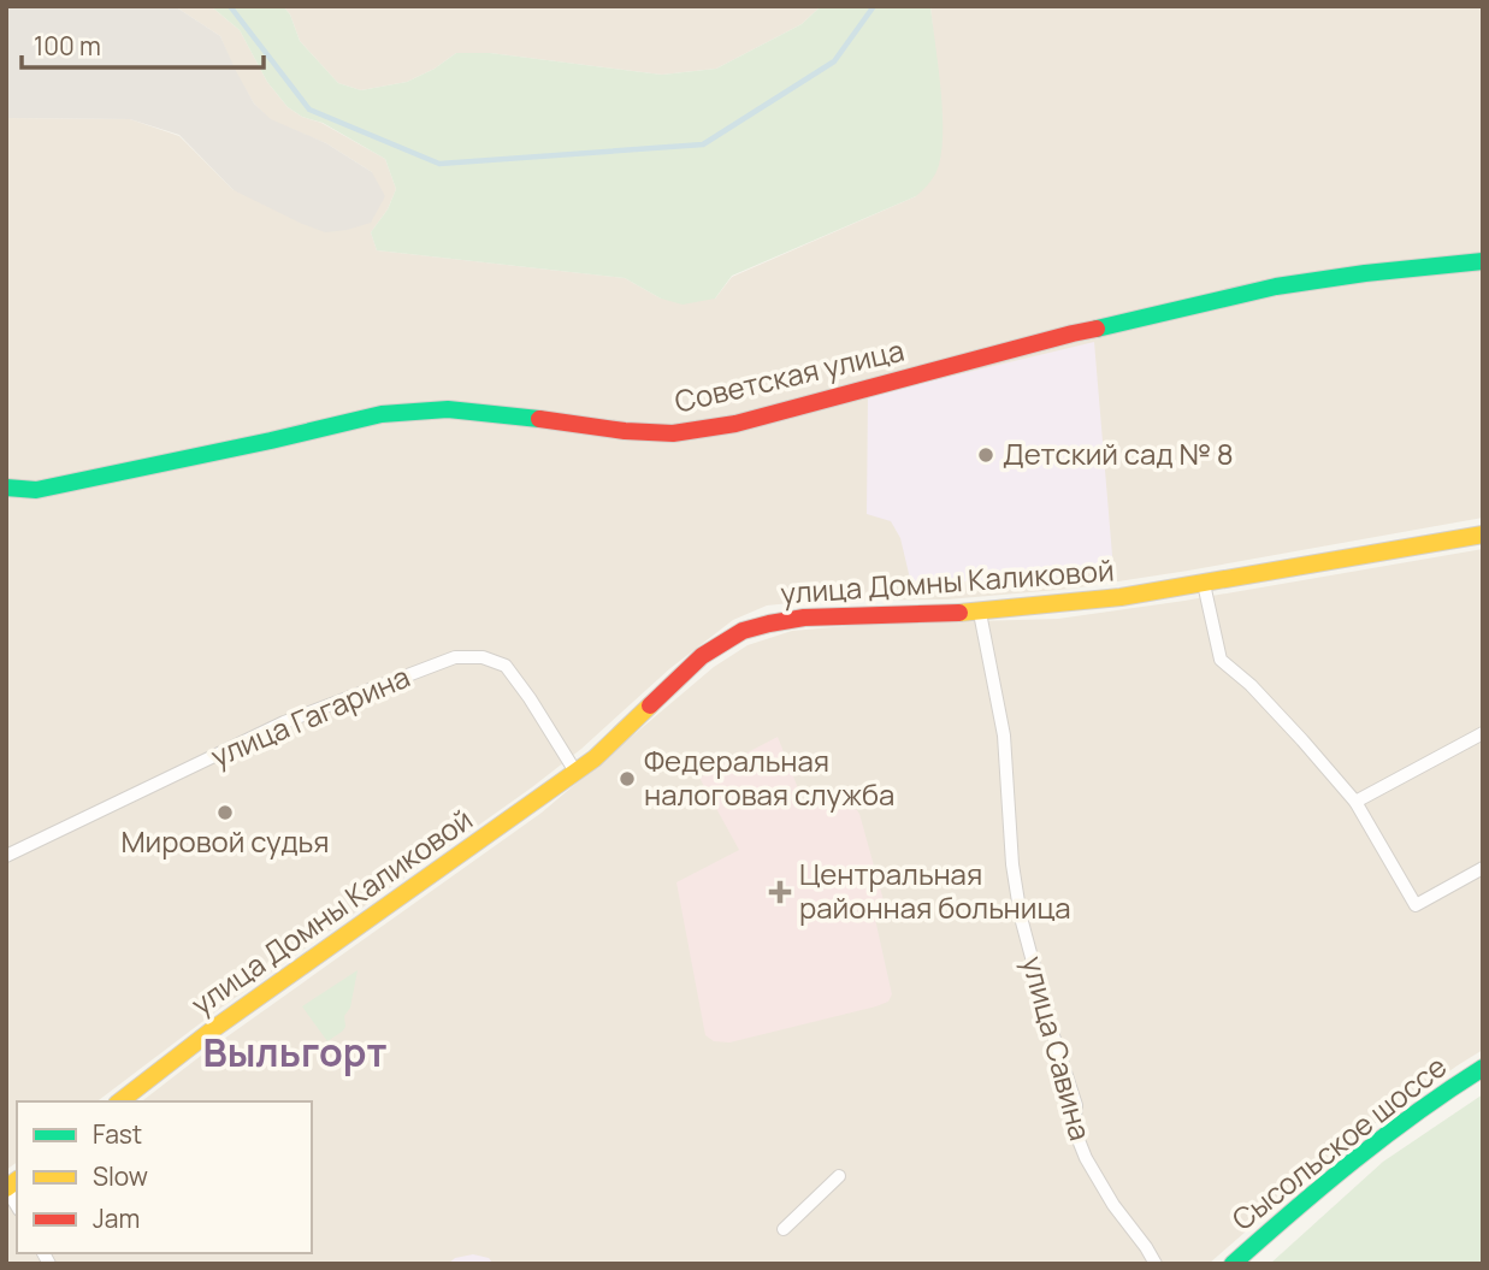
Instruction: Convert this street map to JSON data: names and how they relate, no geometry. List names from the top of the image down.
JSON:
{
  "streets": {
    "main road": ["Советская улица", "улица Домны Каликовой", "Сысольское шоссе"],
    "street": ["улица Гагарина", "улица Савина"]
  },
  "crossings": [
    ["улица Домны Каликовой", "улица Гагарина"],
    ["улица Домны Каликовой", "улица Савина"]
  ],
  "districts": ["Выльгорт"],
  "places": {
    "other": ["Детский сад № 8", "Федеральная налоговая служба", "Мировой судья"],
    "health": ["Центральная районная больница"]
  },
  "legend": ["Fast", "Slow", "Jam"],
  "scale_bar": "100 m"
}
